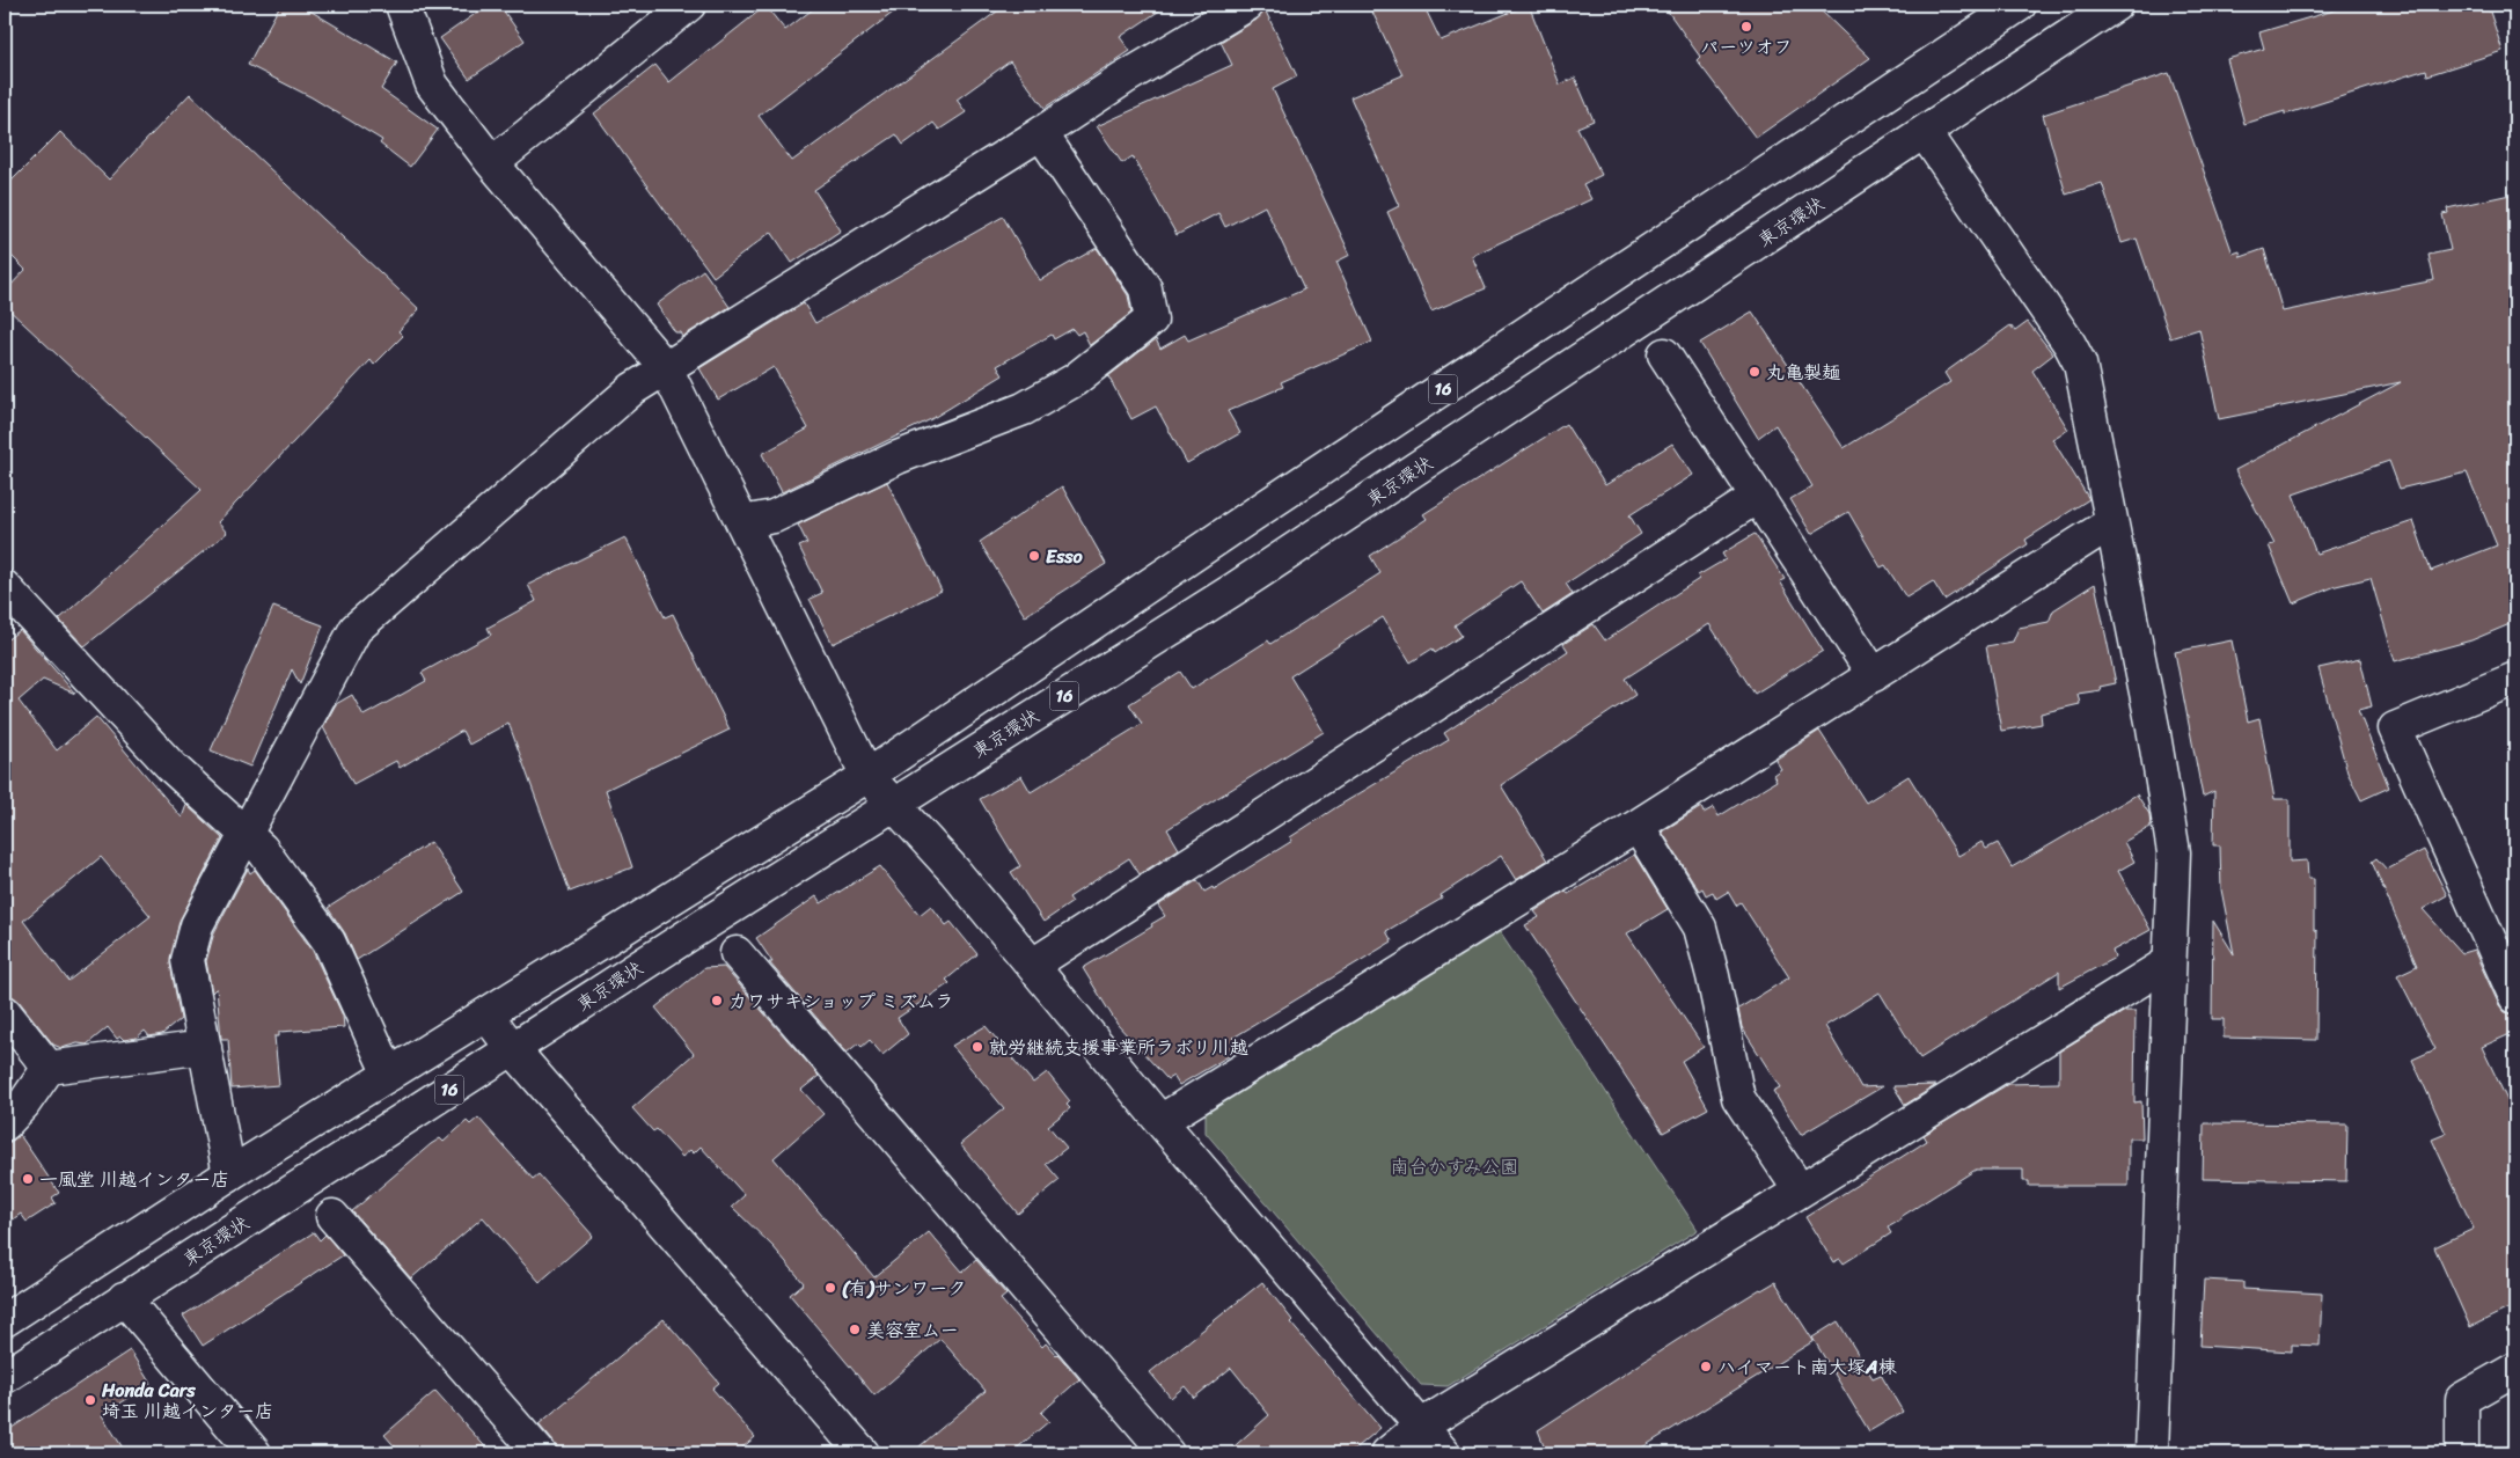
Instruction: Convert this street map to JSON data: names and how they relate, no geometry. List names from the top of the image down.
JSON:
{
  "streets": {
    "main road": ["東京環状", "16"]
  },
  "parks": ["南台かすみ公園"],
  "places": [
    "パーツオフ",
    "丸亀製麺",
    "Esso",
    "カワサキショップ ミズムラ",
    "就労継続支援事業所ラボリ川越",
    "一風堂 川越インター店",
    "(有)サンワーク",
    "美容室ムー",
    "ハイマート南大塚A棟",
    "Honda Cars 埼玉 川越インター店"
  ]
}
